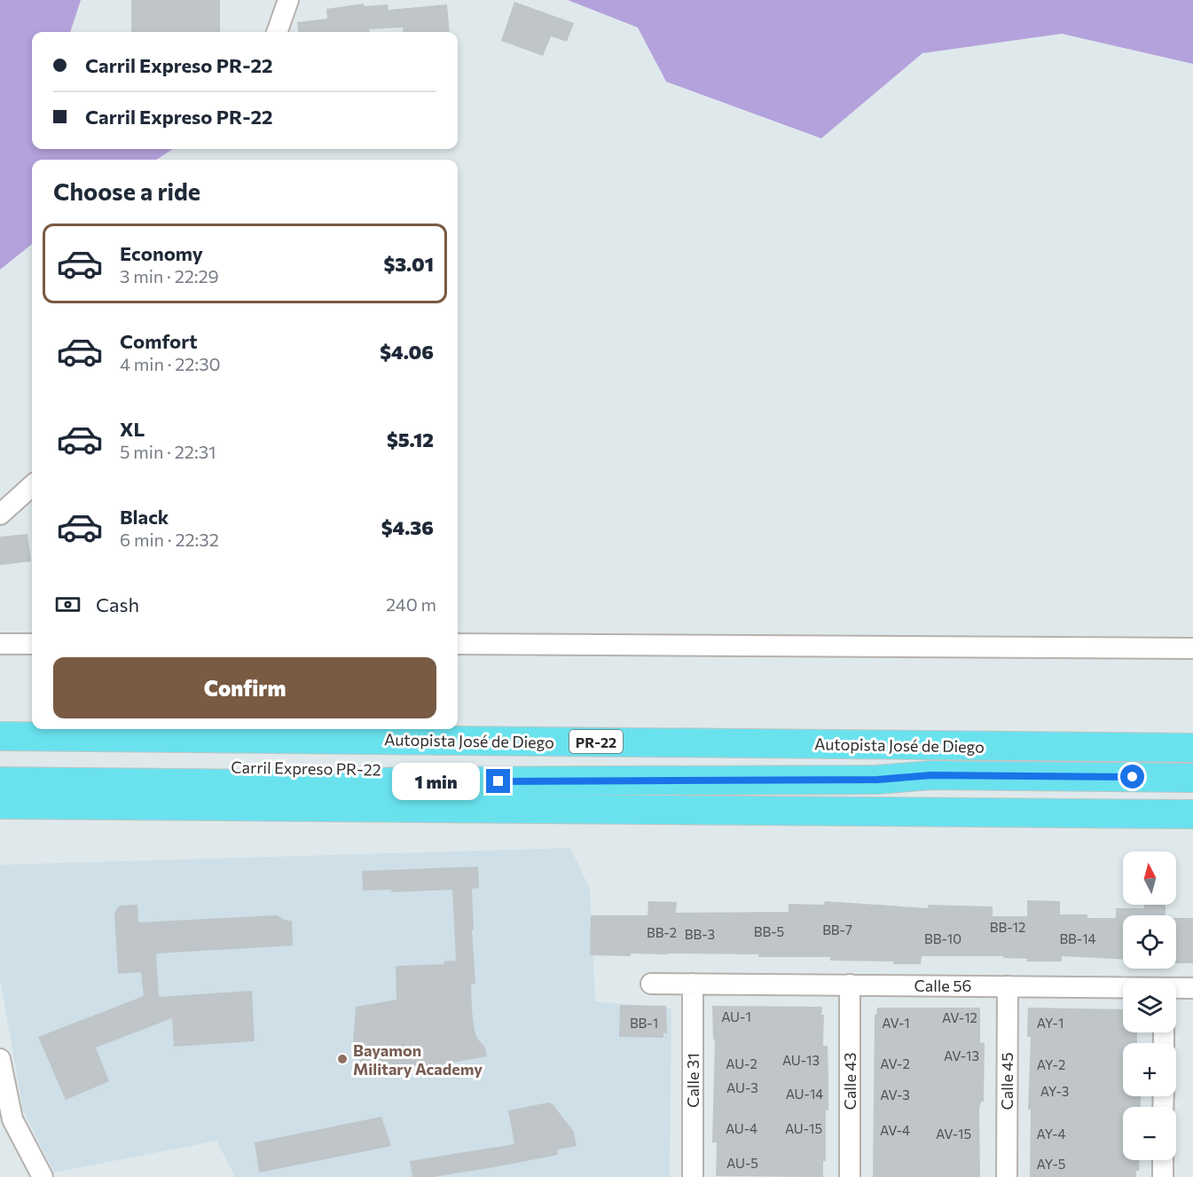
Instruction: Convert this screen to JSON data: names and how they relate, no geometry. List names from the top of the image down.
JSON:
{
  "streets": {
    "highway": ["Autopista José de Diego", "PR-22", "Carril Expreso PR-22"],
    "street": [
      "Calle 56",
      "Calle 31",
      "Calle 43",
      "Calle 45"
    ]
  },
  "crossings": [
    ["Calle 56", "Calle 31"],
    ["Calle 56", "Calle 43"],
    ["Calle 56", "Calle 45"]
  ],
  "places": ["Bayamon Military Academy"],
  "house_numbers": [
    "BB-12",
    "BB-7",
    "BB-5",
    "BB-2",
    "BB-3",
    "BB-10",
    "BB-14",
    "AU-1",
    "AV-12",
    "BB-1",
    "AV-1",
    "AY-1",
    "AV-13",
    "AU-13",
    "AU-2",
    "AV-2",
    "AY-2",
    "AU-3",
    "AY-3",
    "AU-14",
    "AV-3",
    "AU-4",
    "AU-15",
    "AV-4",
    "AV-15",
    "AY-4",
    "AU-5",
    "AY-5"
  ],
  "north": "top",
  "page": {
    "banner": ["Carril Expreso PR-22", "Carril Expreso PR-22"],
    "heading": "Choose a ride",
    "list": [
      {
        "name": "Economy",
        "note": "3 min · 22:29",
        "value": "$3.01"
      },
      {
        "name": "Comfort",
        "note": "4 min · 22:30",
        "value": "$4.06"
      },
      {
        "name": "XL",
        "note": "5 min · 22:31",
        "value": "$5.12"
      },
      {
        "name": "Black",
        "note": "6 min · 22:32",
        "value": "$4.36"
      }
    ],
    "pay": ["Cash", "240 m"],
    "buttons": "Confirm",
    "bubble": "1 min",
    "map_buttons": ["+", "−"]
  }
}
